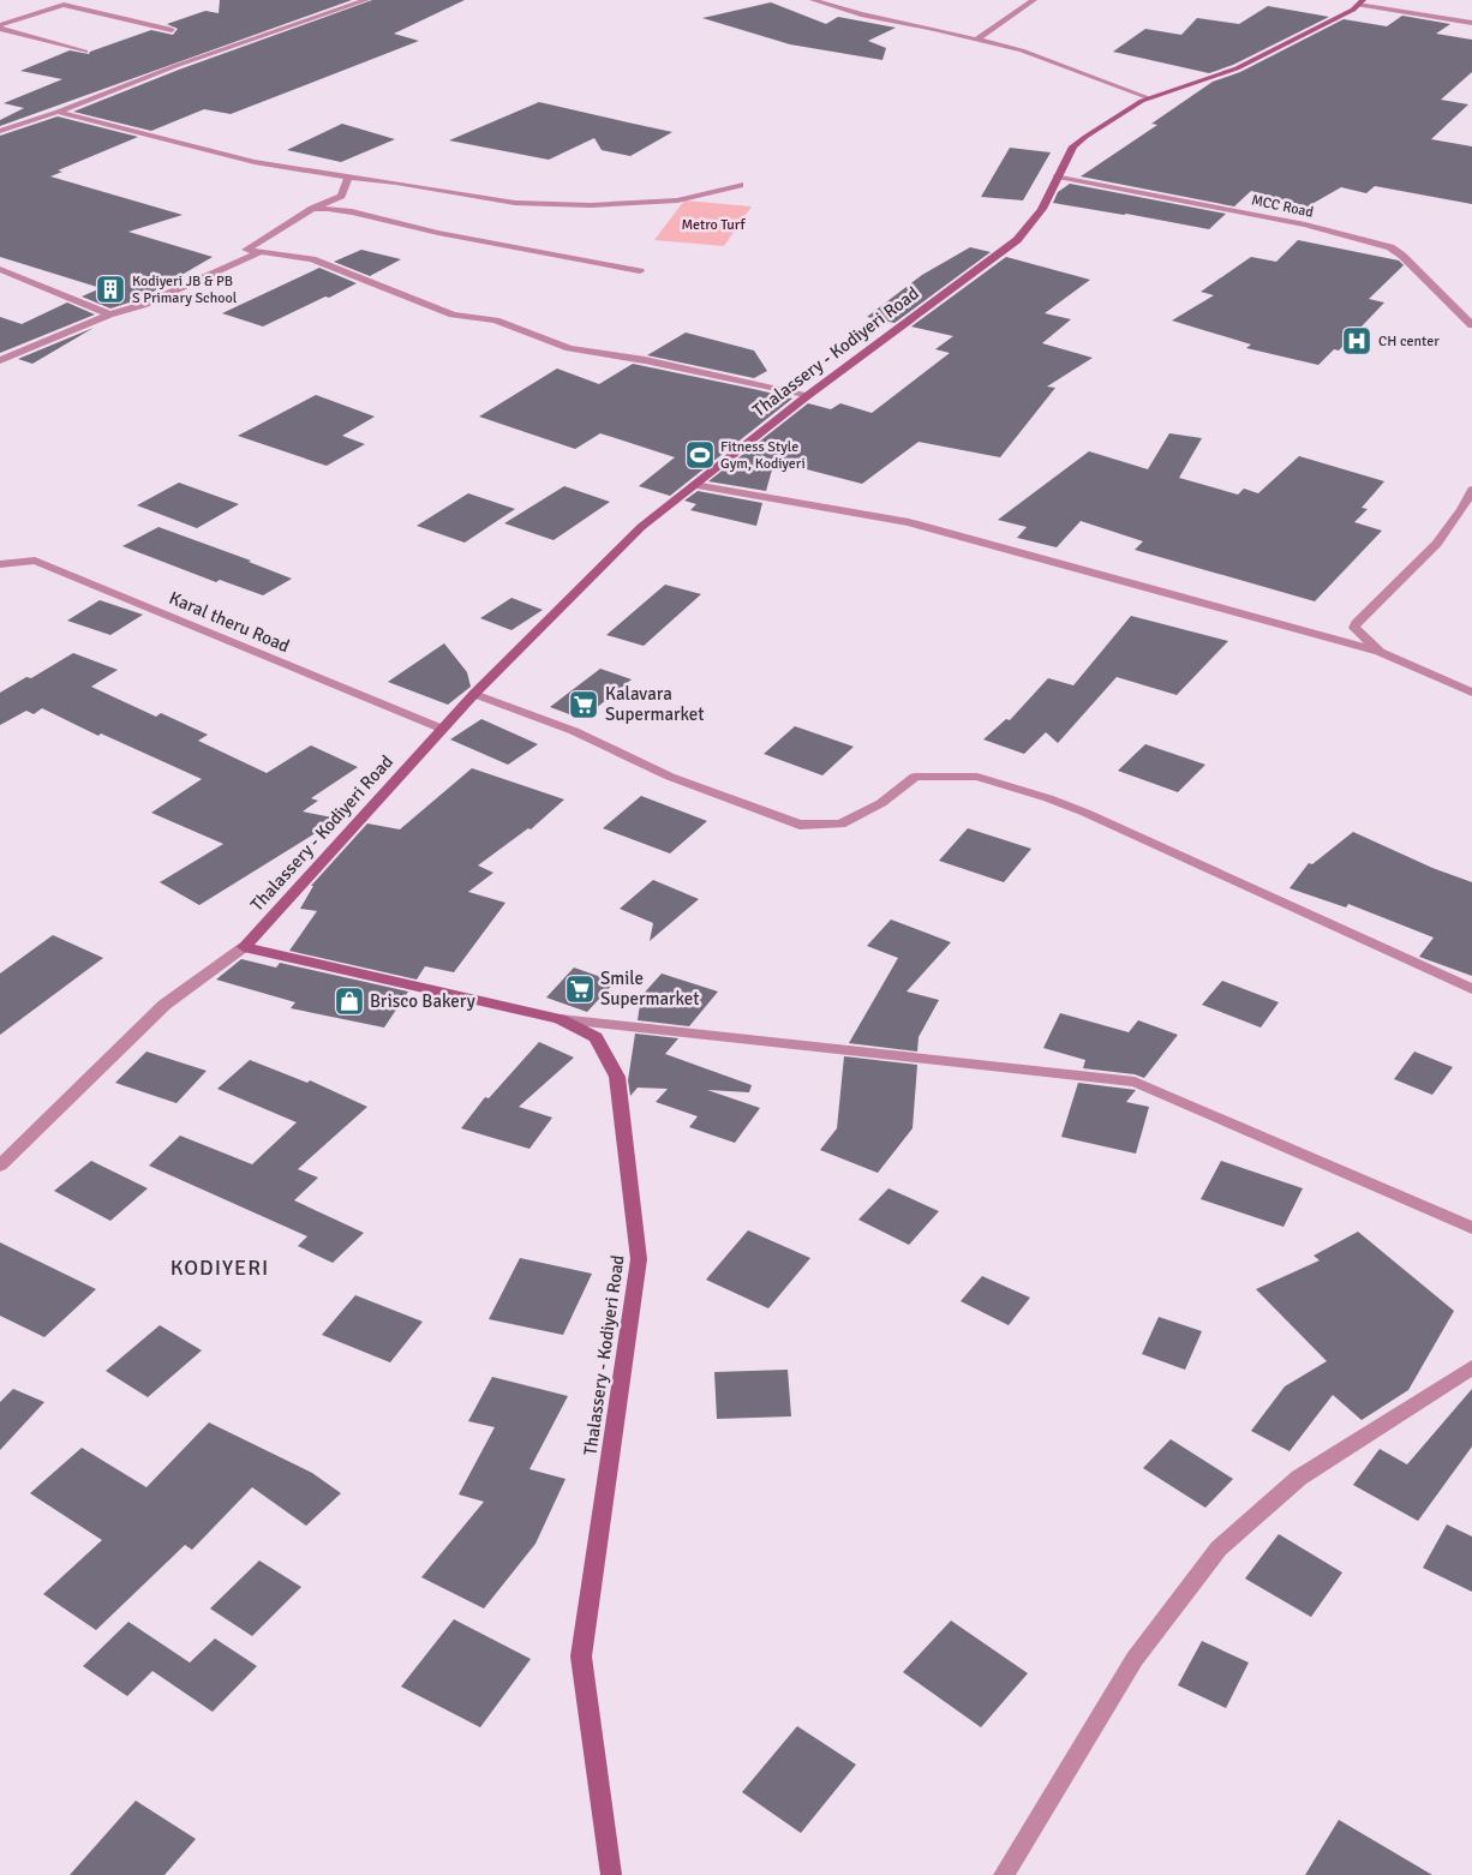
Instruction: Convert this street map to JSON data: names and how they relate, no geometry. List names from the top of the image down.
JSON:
{
  "streets": {
    "main road": ["Thalassery - Kodiyeri Road"],
    "street": ["MCC Road", "Karal theru Road"]
  },
  "crossings": [
    ["MCC Road", "Thalassery - Kodiyeri Road"],
    ["Thalassery - Kodiyeri Road", "Karal theru Road"]
  ],
  "districts": ["KODIYERI"],
  "parks": ["Metro Turf"],
  "places": {
    "building": ["Kodiyeri JB & PB S Primary School"],
    "hospital": ["CH center"],
    "sports": ["Fitness Style Gym, Kodiyeri"],
    "supermarket": ["Kalavara Supermarket", "Smile Supermarket"],
    "shop": ["Brisco Bakery"]
  }
}
